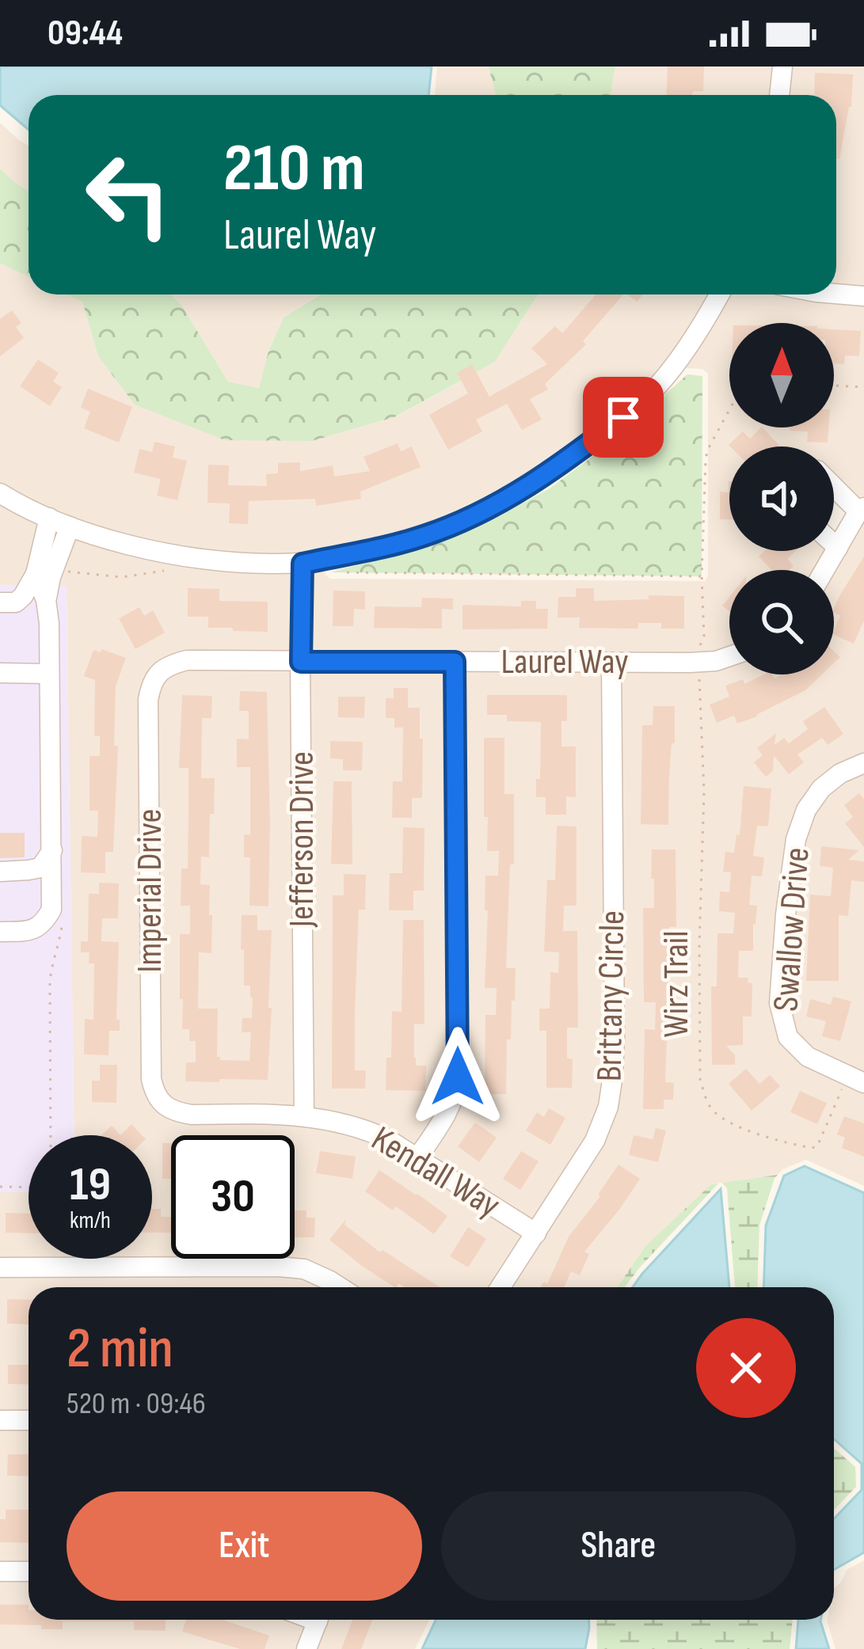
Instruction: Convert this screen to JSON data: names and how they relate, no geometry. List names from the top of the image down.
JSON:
{
  "streets": {
    "street": [
      "Laurel Way",
      "Jefferson Drive",
      "Imperial Drive",
      "Swallow Drive",
      "Brittany Circle",
      "Kendall Way"
    ],
    "path": ["Wirz Trail"]
  },
  "crossings": [
    ["Laurel Way", "Jefferson Drive"],
    ["Laurel Way", "Imperial Drive"],
    ["Laurel Way", "Brittany Circle"],
    ["Jefferson Drive", "Kendall Way"],
    ["Imperial Drive", "Kendall Way"],
    ["Brittany Circle", "Kendall Way"]
  ],
  "north": "top",
  "page": {
    "status": "09:44",
    "turn": ["210 m", "Laurel Way"],
    "speed": "19 km/h",
    "limit": "30",
    "heading": ["2 min", "520 m · 09:46"],
    "buttons": ["Exit", "Share"]
  }
}
